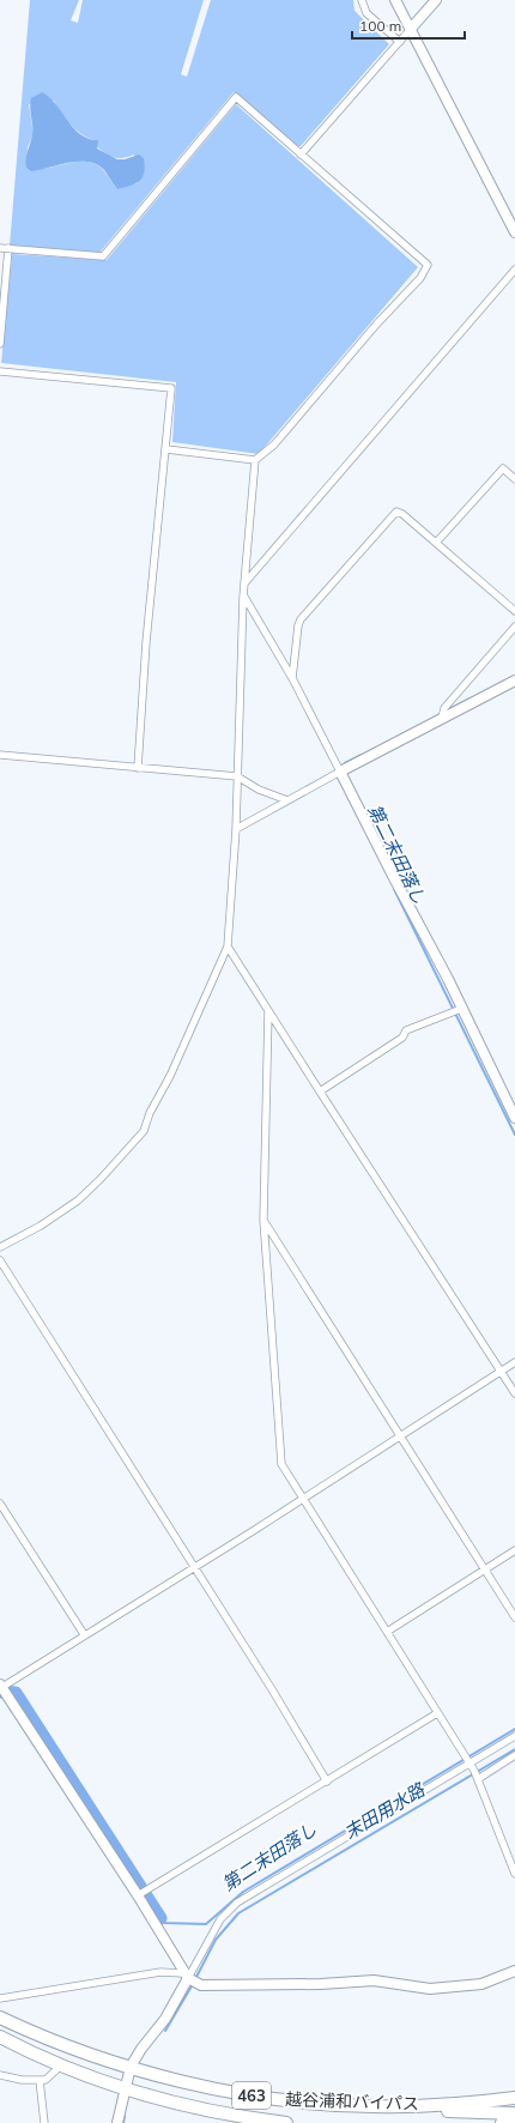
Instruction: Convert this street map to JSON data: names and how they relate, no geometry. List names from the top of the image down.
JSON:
{
  "streets": {
    "highway": ["463", "越谷浦和バイパス"]
  },
  "water": ["第二末田落し", "末田用水路"],
  "scale_bar": "100 m"
}
